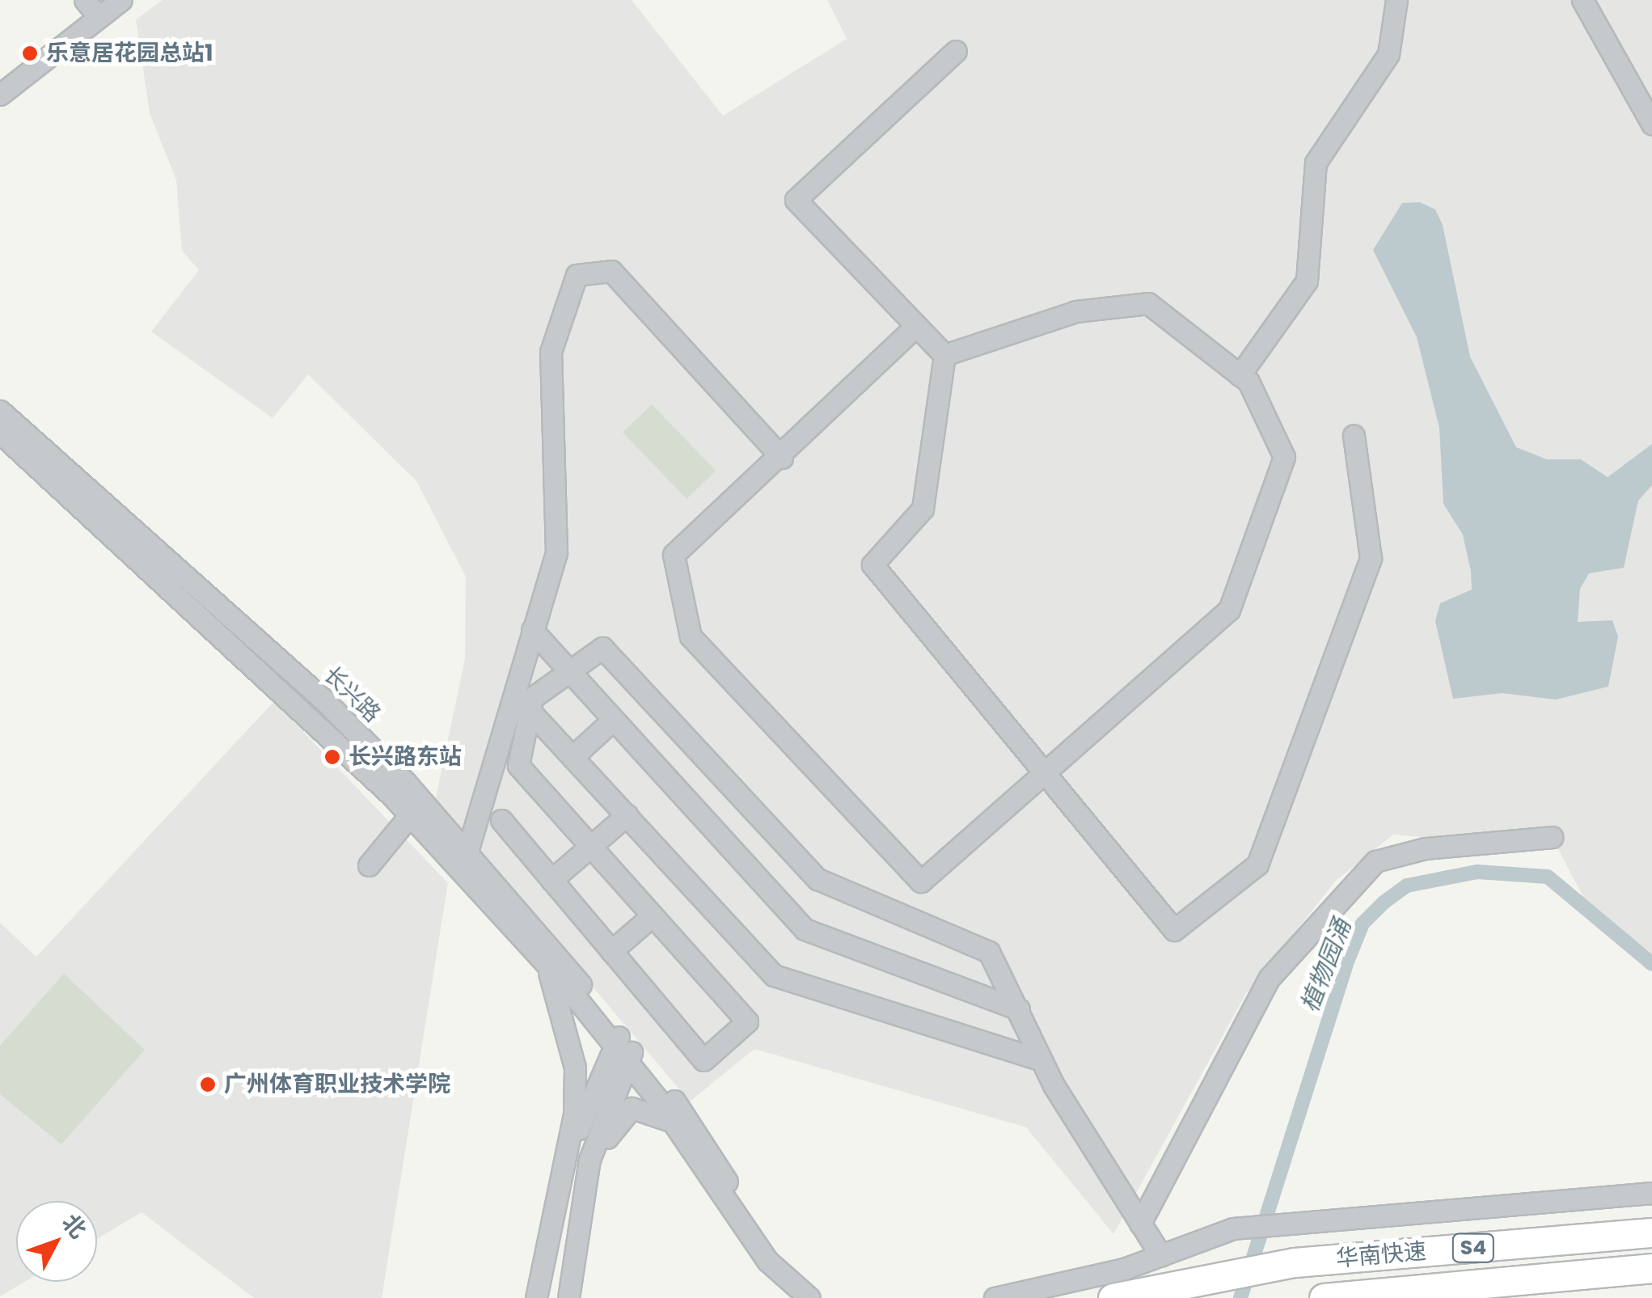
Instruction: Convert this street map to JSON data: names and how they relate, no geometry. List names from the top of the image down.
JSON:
{
  "streets": {
    "highway": ["S4", "华南快速"],
    "street": ["长兴路"]
  },
  "water": ["植物园涌"],
  "places": ["乐意居花园总站1", "长兴路东站", "广州体育职业技术学院"],
  "north": "top right"
}
